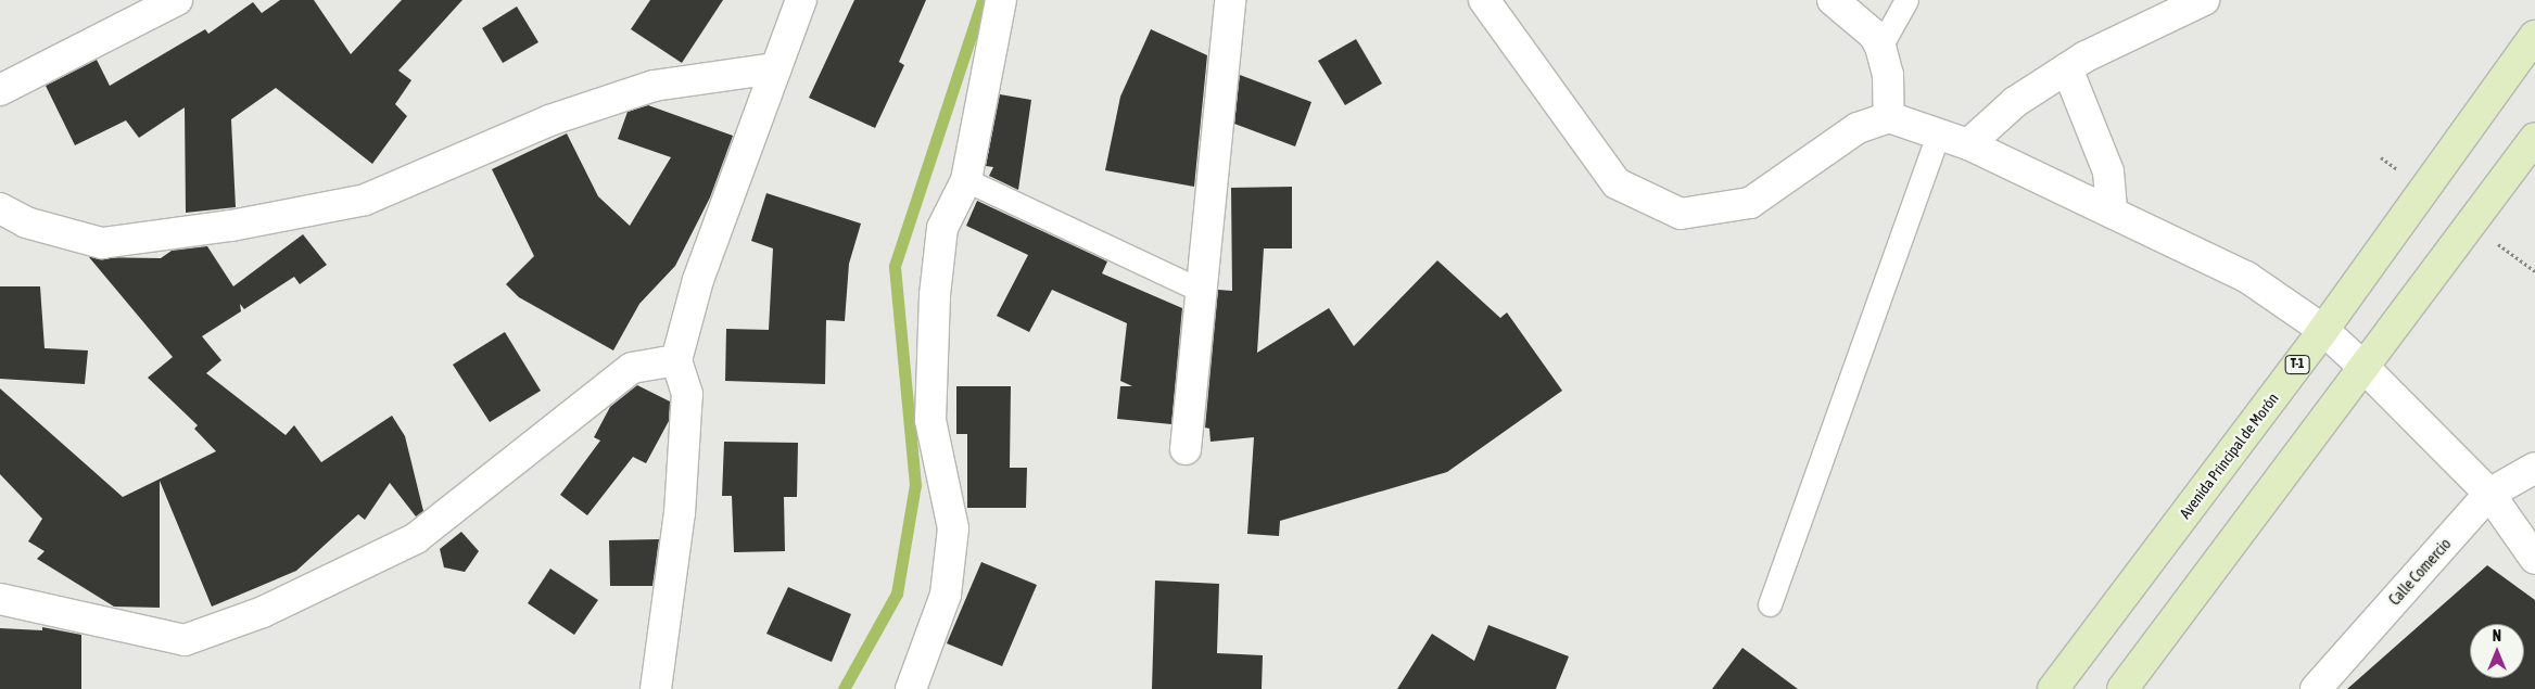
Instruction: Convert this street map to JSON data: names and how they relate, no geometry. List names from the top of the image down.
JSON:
{
  "streets": {
    "main road": ["T-1", "Avenida Principal de Morón"],
    "street": ["Calle Comercio"]
  },
  "north": "top"
}
